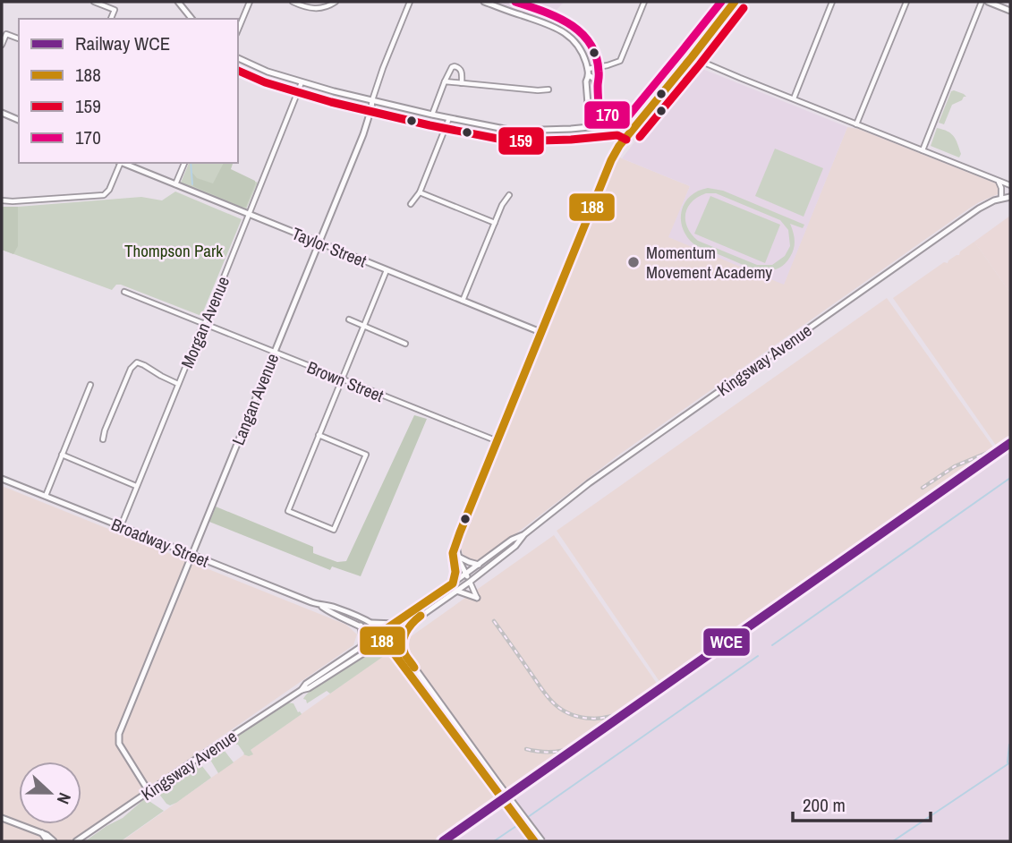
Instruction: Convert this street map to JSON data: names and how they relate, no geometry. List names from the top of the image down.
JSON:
{
  "streets": {
    "main road": [
      "Taylor Street",
      "Kingsway Avenue",
      "Langan Avenue",
      "Broadway Street"
    ],
    "street": ["Morgan Avenue", "Brown Street"]
  },
  "crossings": [
    ["Taylor Street", "Morgan Avenue"],
    ["Taylor Street", "Langan Avenue"],
    ["Morgan Avenue", "Brown Street"],
    ["Morgan Avenue", "Broadway Street"],
    ["Kingsway Avenue", "Langan Avenue"],
    ["Kingsway Avenue", "Broadway Street"],
    ["Brown Street", "Langan Avenue"],
    ["Langan Avenue", "Broadway Street"]
  ],
  "parks": ["Thompson Park"],
  "places": ["Momentum Movement Academy"],
  "lines": [
    "transit line 188",
    "transit line 170",
    "transit line 159",
    "rail line WCE"
  ],
  "legend": [
    "Railway WCE",
    "188",
    "159",
    "170"
  ],
  "scale_bar": "200 m",
  "north": "right"
}
